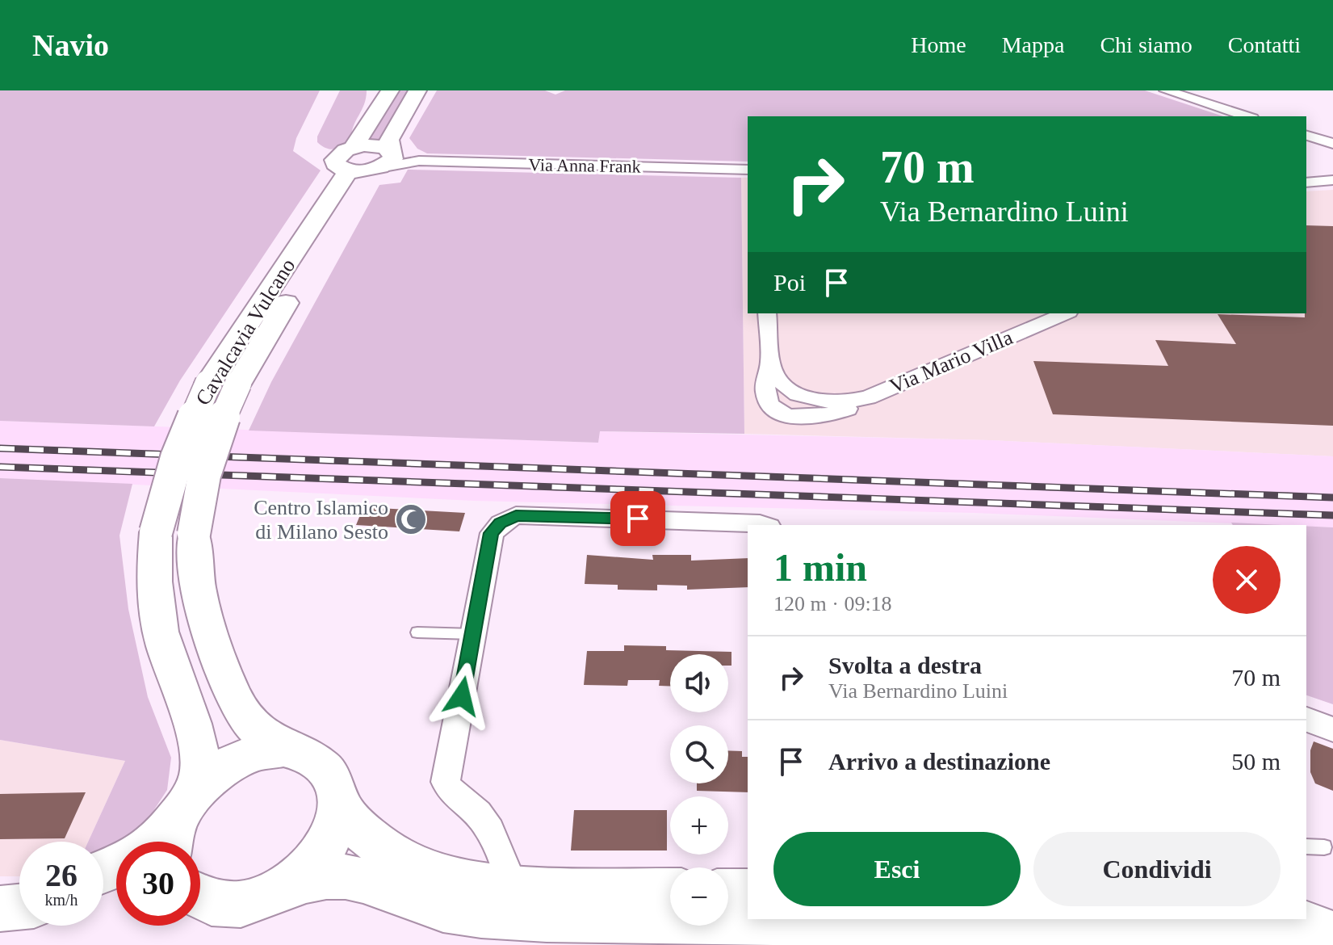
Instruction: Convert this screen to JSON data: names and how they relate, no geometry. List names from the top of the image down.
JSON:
{
  "streets": {
    "main road": ["Cavalcavia Vulcano"],
    "street": ["Via Anna Frank", "Via Mario Villa"]
  },
  "crossings": [
    ["Via Anna Frank", "Cavalcavia Vulcano"]
  ],
  "places": {
    "mosque": ["Centro Islamico di Milano Sesto"]
  },
  "page": {
    "header": "Navio",
    "nav": [
      "Home",
      "Mappa",
      "Chi siamo",
      "Contatti"
    ],
    "turn": ["70 m", "Via Bernardino Luini"],
    "then": "Poi",
    "heading": ["1 min", "120 m · 09:18"],
    "list": [
      {
        "name": "Svolta a destra",
        "note": "Via Bernardino Luini",
        "value": "70 m"
      },
      {
        "name": "Arrivo a destinazione",
        "value": "50 m"
      }
    ],
    "map_buttons": ["+", "−"],
    "buttons": ["Esci", "Condividi"],
    "speed": "26 km/h",
    "limit": "30"
  }
}
